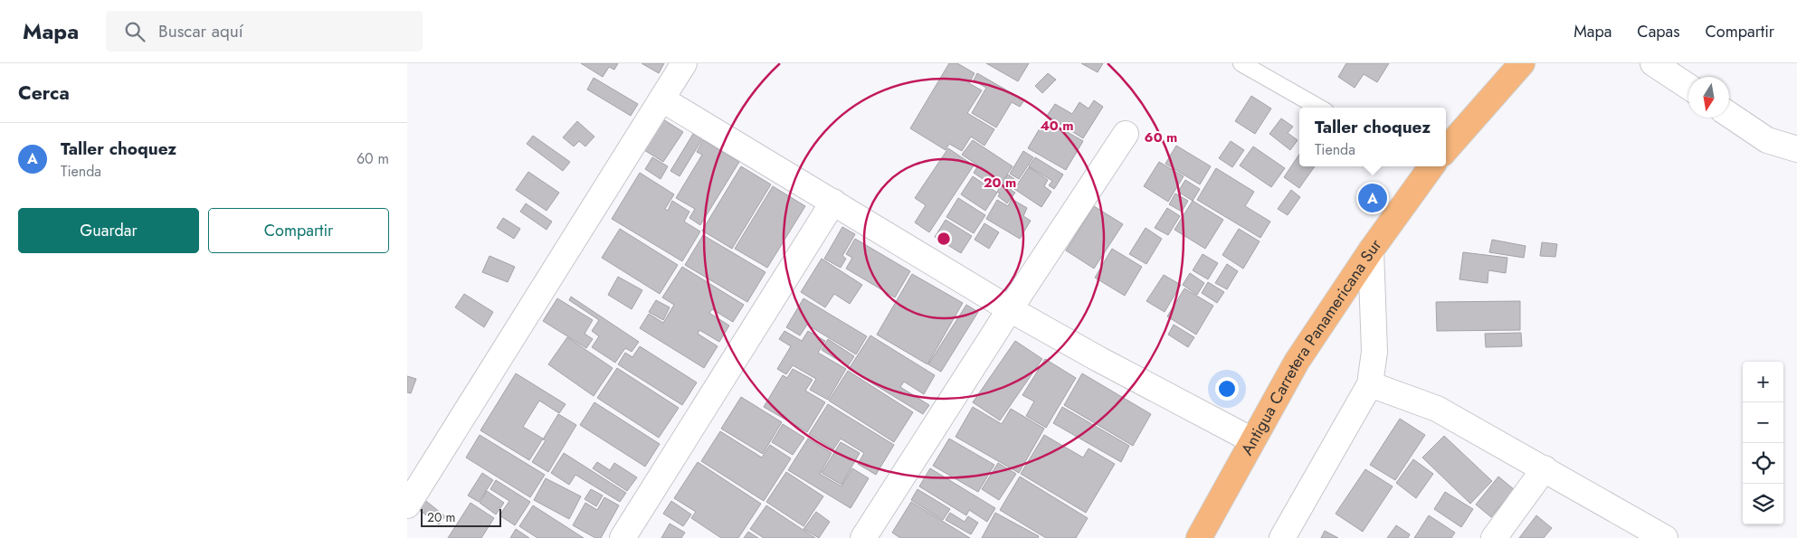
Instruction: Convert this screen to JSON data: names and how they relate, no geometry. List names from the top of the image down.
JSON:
{
  "streets": {
    "highway": ["Antigua Carretera Panamericana Sur"]
  },
  "scale_bar": "20 m",
  "north": "bottom",
  "page": {
    "header": "Mapa",
    "search": "Buscar aquí",
    "nav": ["Mapa", "Capas", "Compartir"],
    "heading": "Cerca",
    "popup": ["Taller choquez", "Tienda"],
    "list": [
      {
        "mark": "A",
        "name": "Taller choquez",
        "note": "Tienda",
        "value": "60 m"
      }
    ],
    "pins": "A",
    "buttons": ["Guardar", "Compartir"],
    "map_buttons": ["+", "−"],
    "scale": "20 m"
  },
  "rings": ["40 m", "60 m", "20 m"]
}
